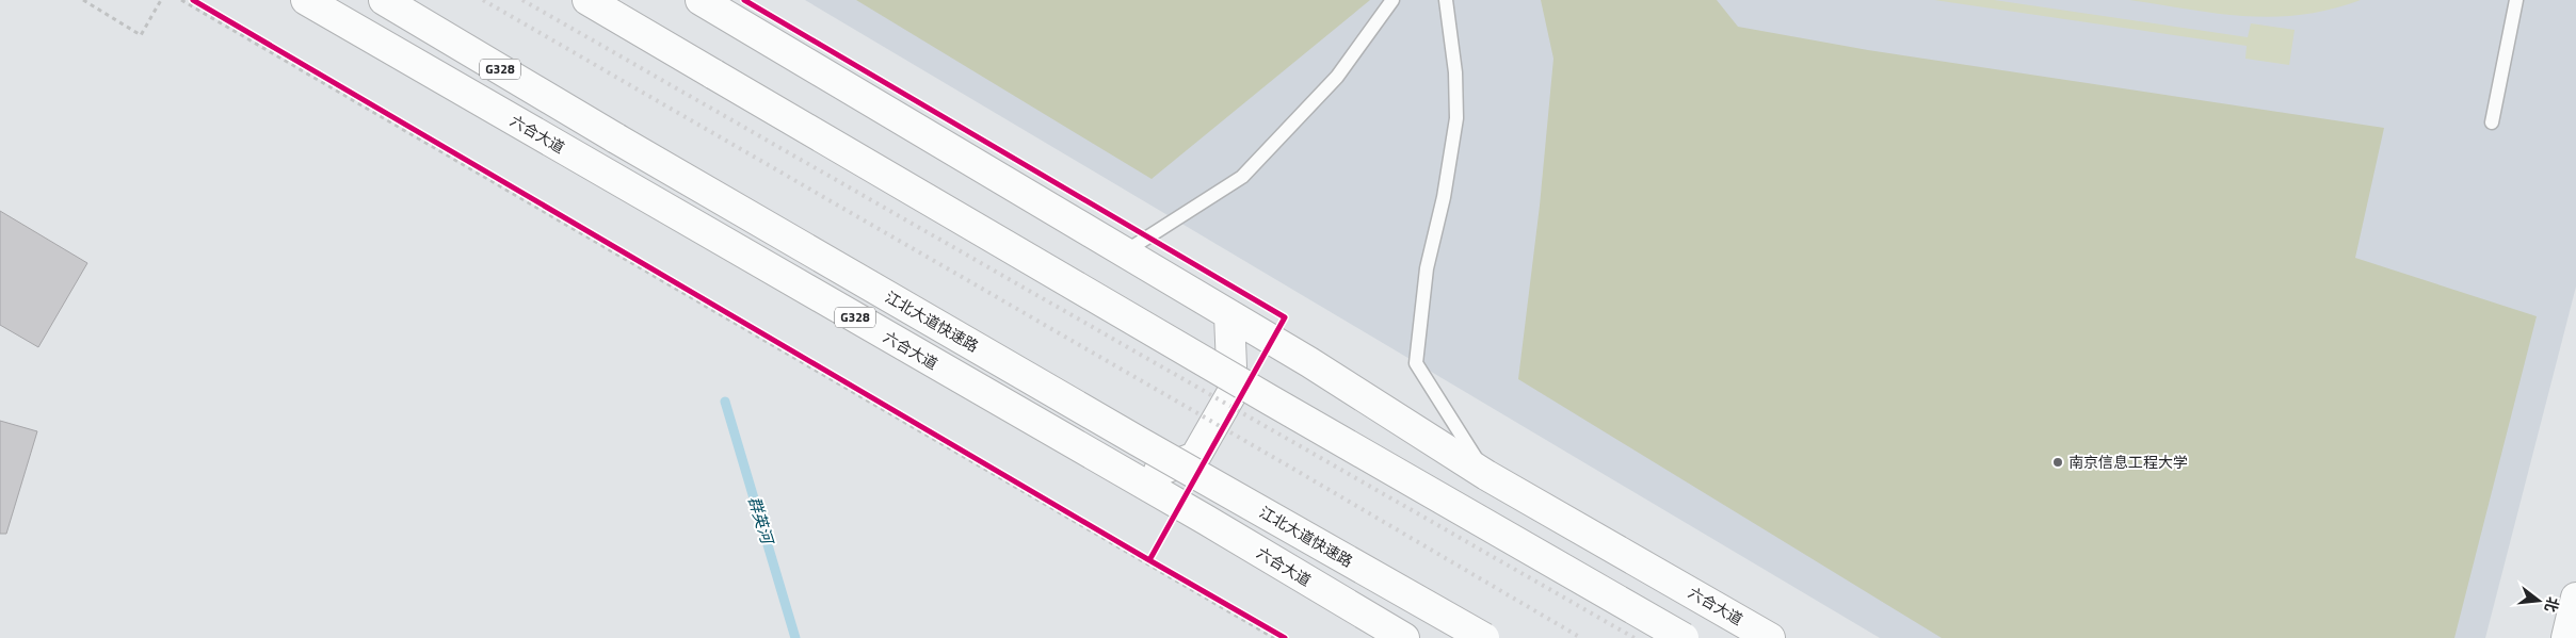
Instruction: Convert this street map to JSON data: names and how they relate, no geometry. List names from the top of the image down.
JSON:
{
  "streets": {
    "main road": ["G328", "六合大道", "江北大道快速路"]
  },
  "water": ["群英河"],
  "places": ["南京信息工程大学"],
  "north": "right"
}
